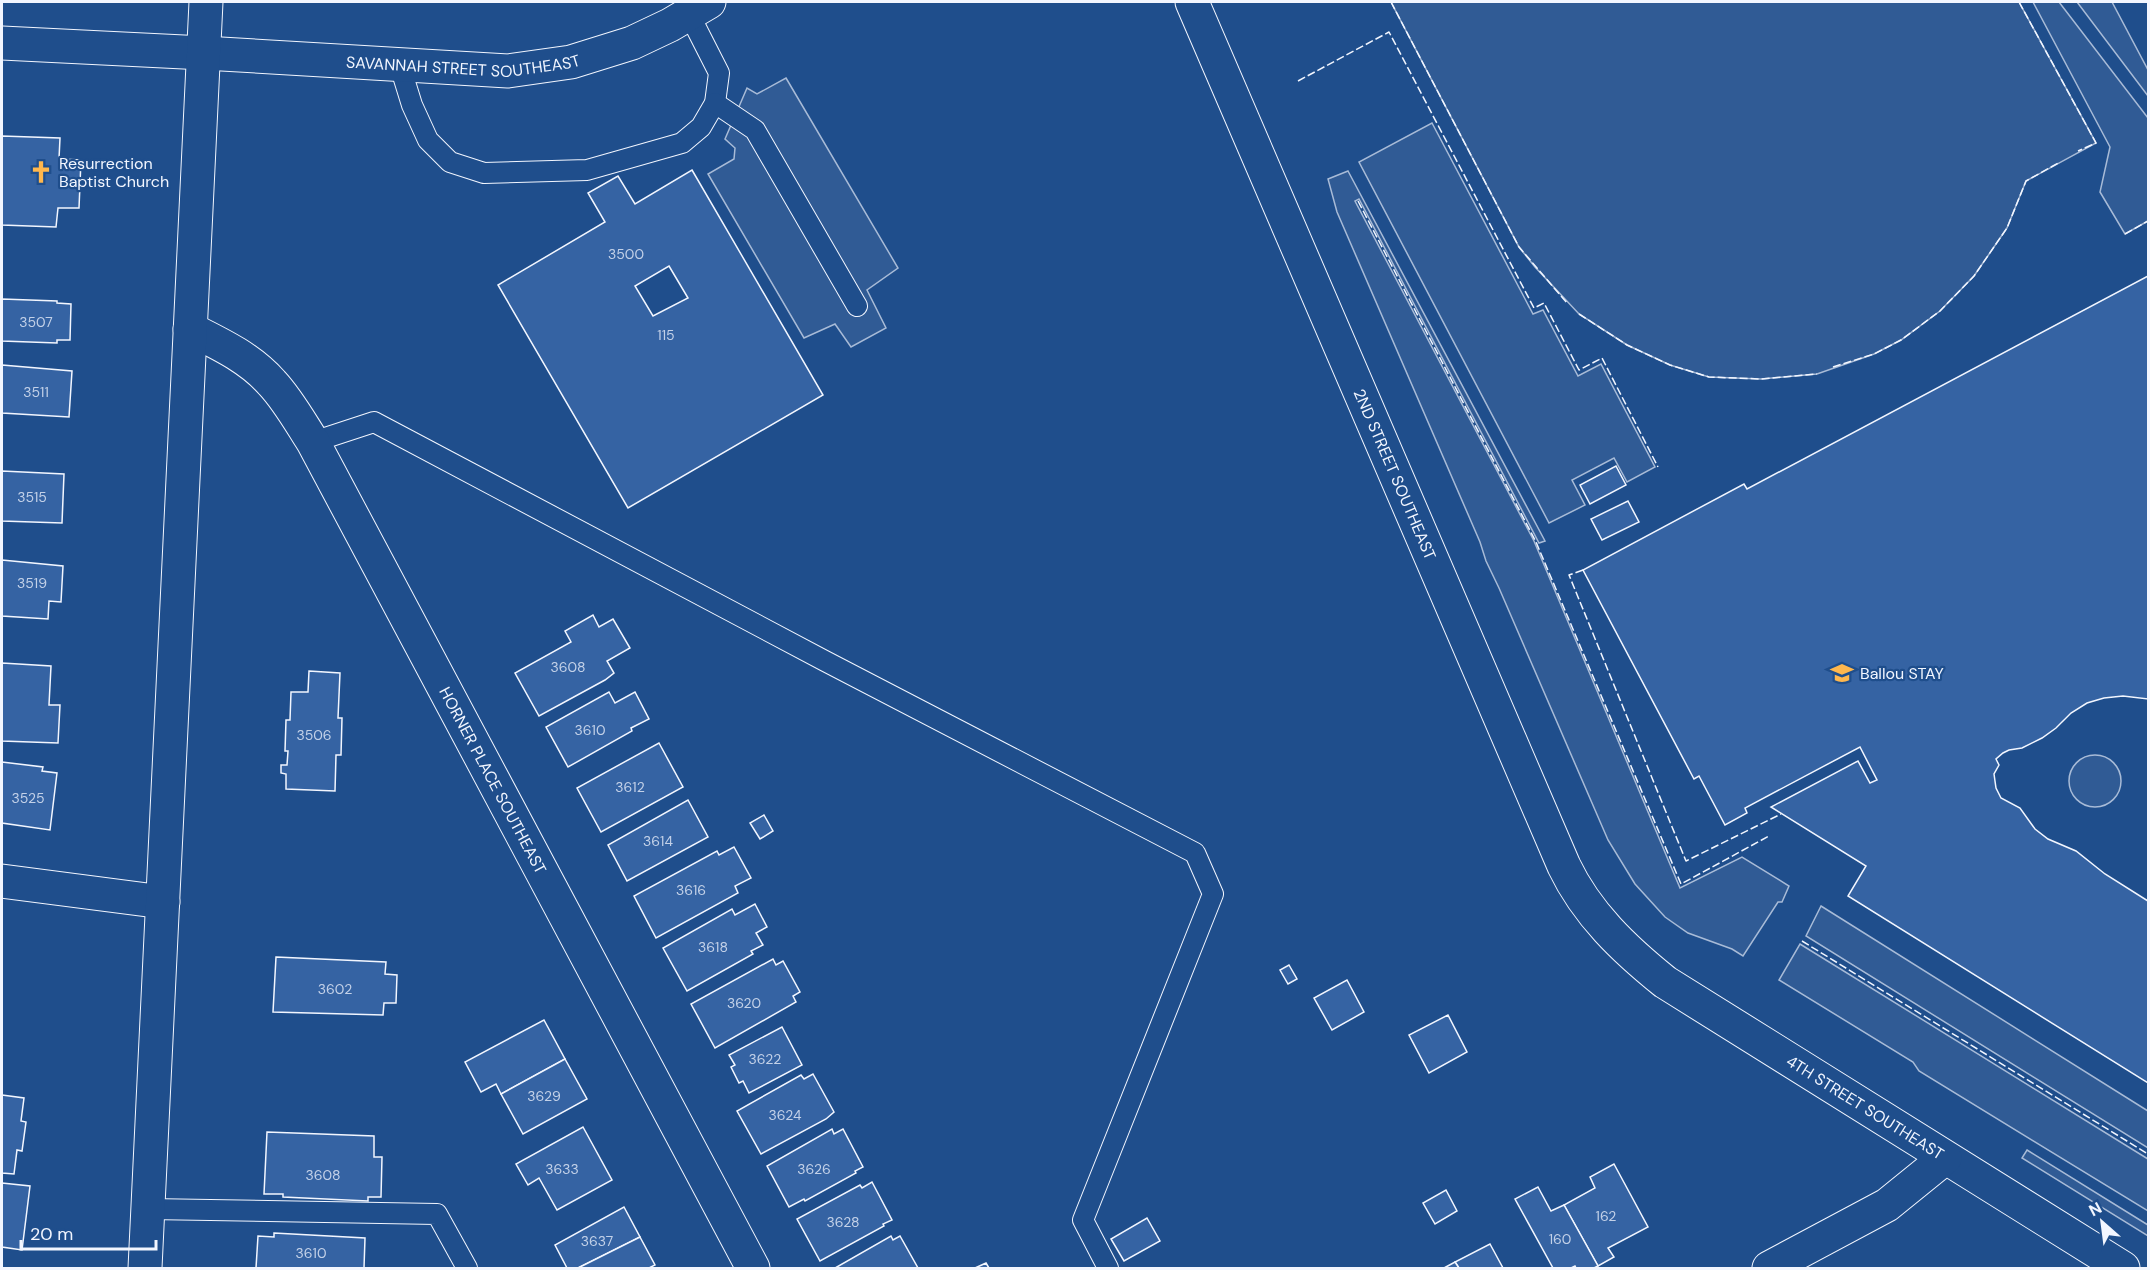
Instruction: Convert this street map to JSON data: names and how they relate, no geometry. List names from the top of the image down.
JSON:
{
  "streets": {
    "street": [
      "SAVANNAH STREET SOUTHEAST",
      "2ND STREET SOUTHEAST",
      "HORNER PLACE SOUTHEAST",
      "4TH STREET SOUTHEAST"
    ]
  },
  "crossings": [
    ["2ND STREET SOUTHEAST", "4TH STREET SOUTHEAST"]
  ],
  "places": {
    "church": ["Resurrection Baptist Church"],
    "school or university": ["Ballou STAY"]
  },
  "house_numbers": [
    "3500",
    "3507",
    "115",
    "3511",
    "3515",
    "3519",
    "3608",
    "3610",
    "3506",
    "3612",
    "3525",
    "3614",
    "3616",
    "3618",
    "3602",
    "3620",
    "3622",
    "3629",
    "3624",
    "3633",
    "3626",
    "3608",
    "162",
    "3628",
    "160",
    "3637",
    "3610"
  ],
  "scale_bar": "20 m",
  "north": "top left"
}
